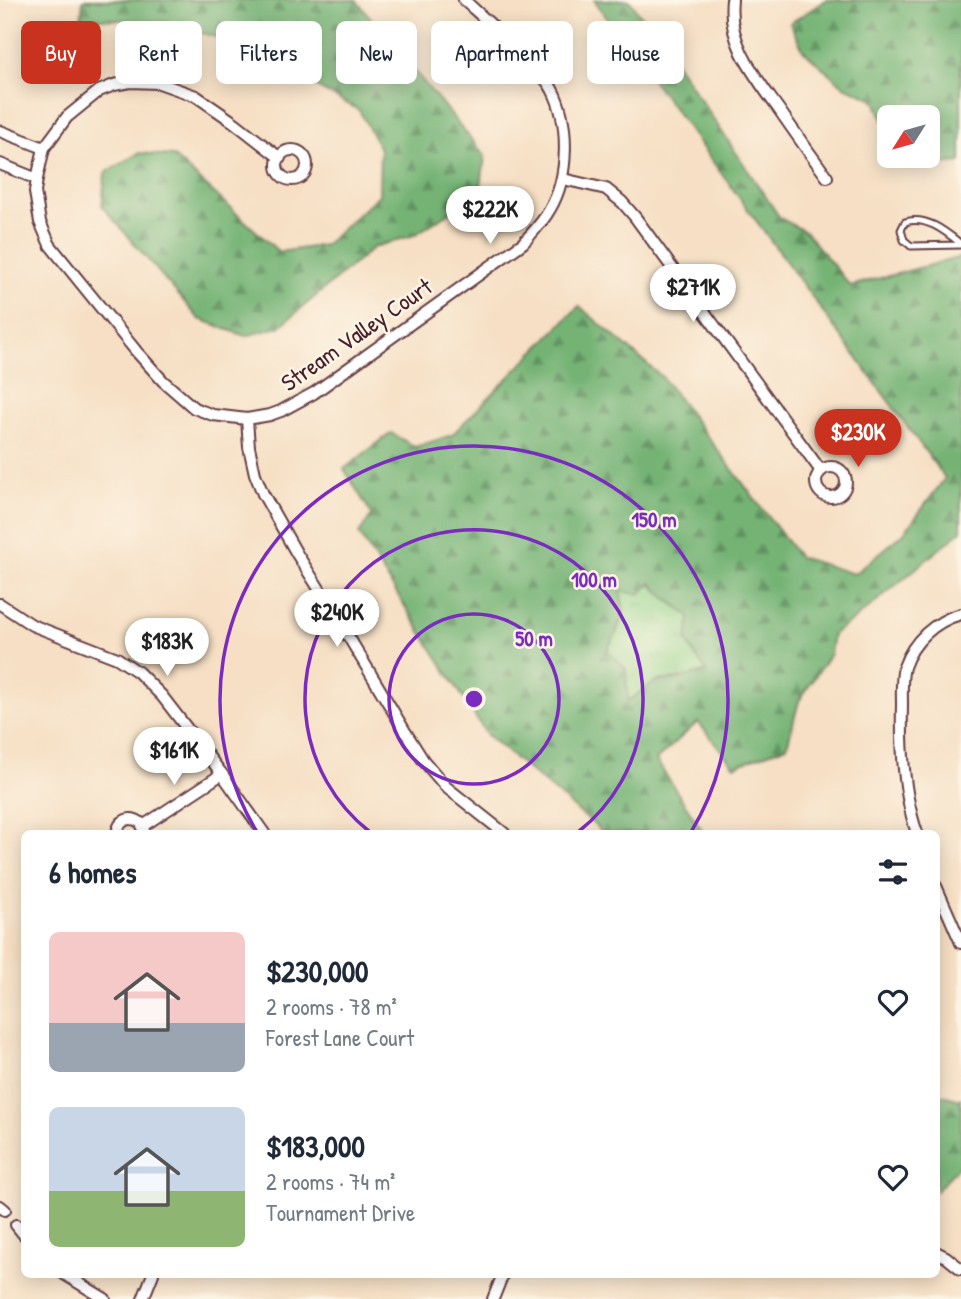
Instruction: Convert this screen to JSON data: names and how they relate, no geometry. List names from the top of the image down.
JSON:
{
  "streets": {
    "street": ["Stream Valley Court"]
  },
  "north": "bottom left",
  "page": {
    "chip": [
      "Buy",
      "Rent",
      "Filters",
      "New",
      "Apartment",
      "House"
    ],
    "price": [
      "$222K",
      "$271K",
      "$230K",
      "$240K",
      "$183K",
      "$161K"
    ],
    "heading": "6 homes",
    "list": [
      {
        "name": "$230,000",
        "note": "2 rooms · 78 m² · Forest Lane Court"
      },
      {
        "name": "$183,000",
        "note": "2 rooms · 74 m² · Tournament Drive"
      }
    ]
  },
  "rings": ["150 m", "100 m", "50 m"]
}
